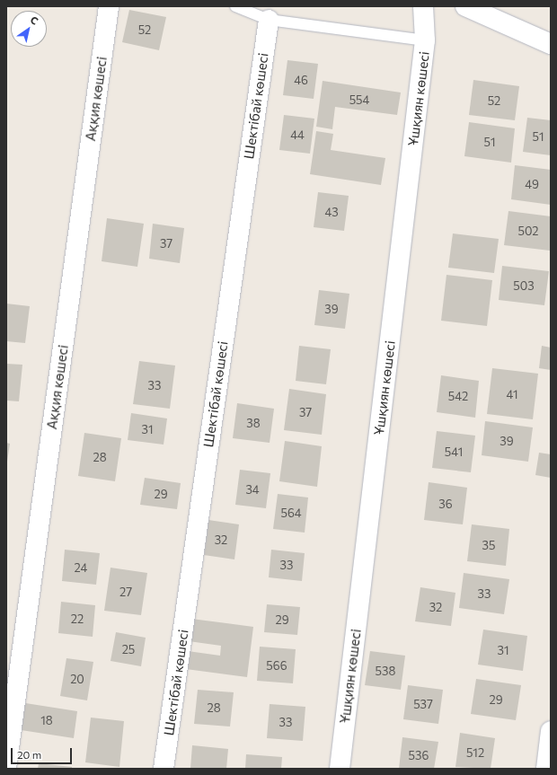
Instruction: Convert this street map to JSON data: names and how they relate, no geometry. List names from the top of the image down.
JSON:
{
  "streets": {
    "street": ["Аққия көшесі", "Ұшқиян көшесі", "Шектібай көшесі"]
  },
  "house_numbers": [
    "52",
    "46",
    "554",
    "52",
    "44",
    "51",
    "51",
    "49",
    "43",
    "502",
    "37",
    "503",
    "39",
    "33",
    "41",
    "542",
    "37",
    "38",
    "31",
    "39",
    "541",
    "28",
    "34",
    "29",
    "36",
    "564",
    "32",
    "35",
    "33",
    "24",
    "27",
    "33",
    "32",
    "22",
    "29",
    "25",
    "31",
    "566",
    "538",
    "20",
    "29",
    "537",
    "28",
    "18",
    "33",
    "512",
    "536"
  ],
  "scale_bar": "20 m",
  "north": "top right"
}
